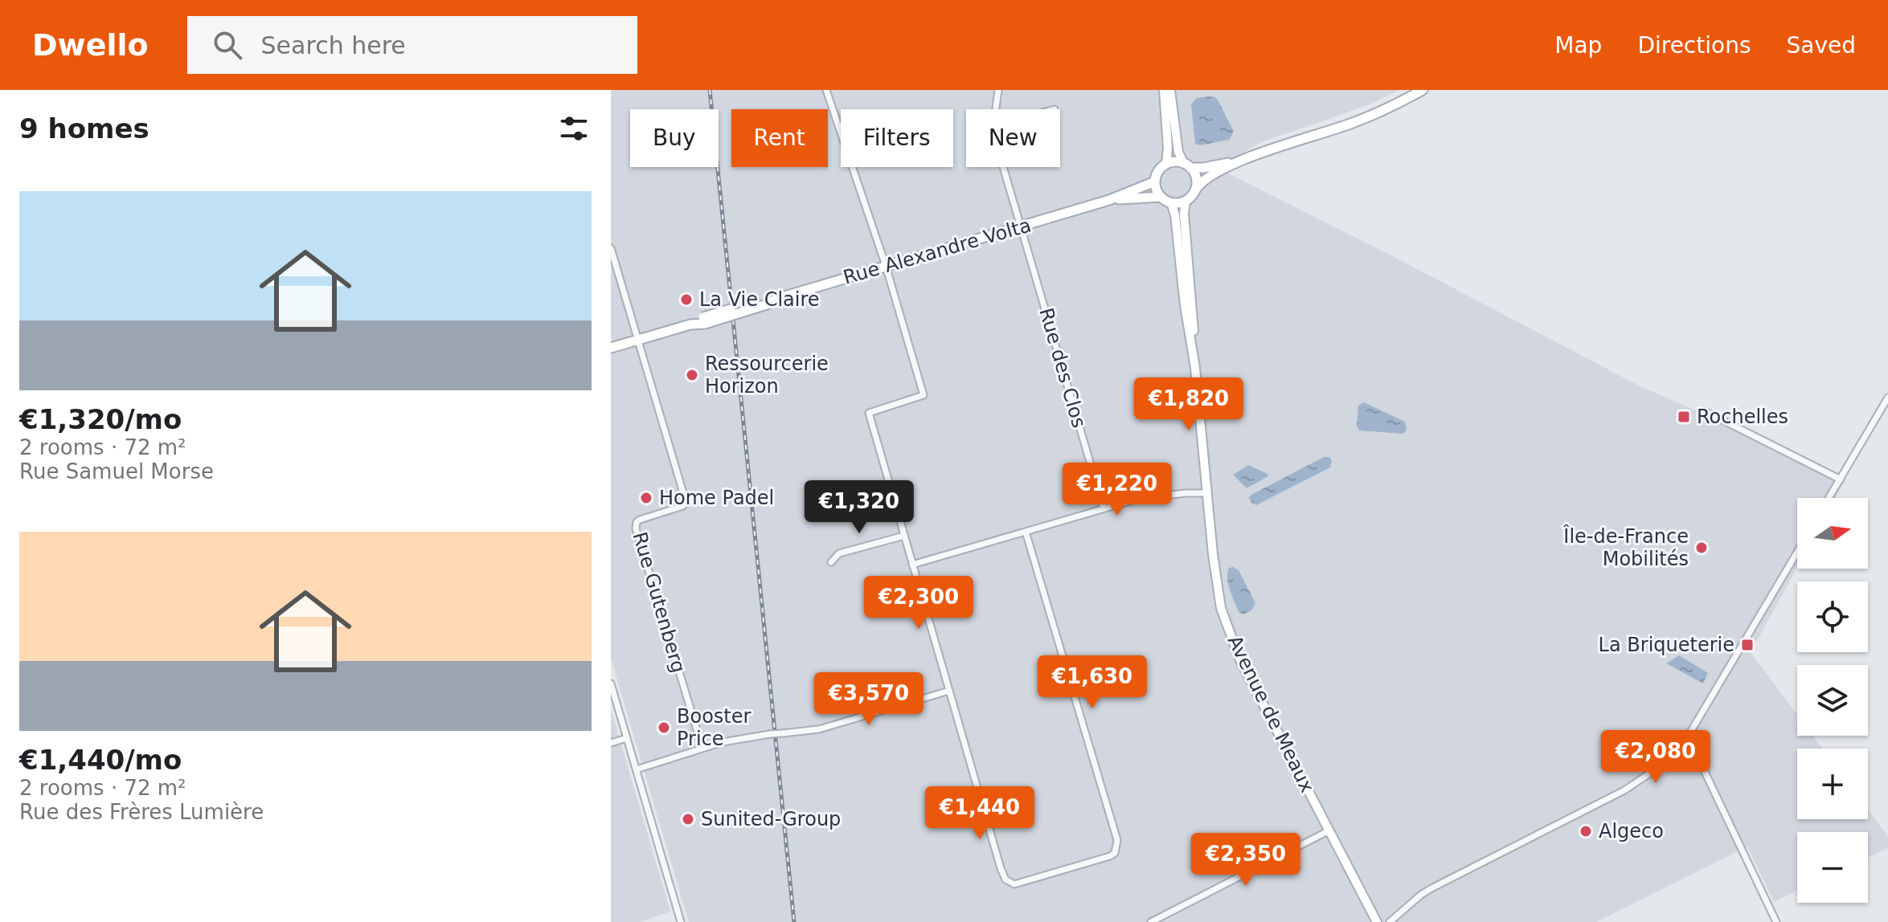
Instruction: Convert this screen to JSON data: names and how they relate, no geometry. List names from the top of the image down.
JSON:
{
  "streets": {
    "main road": ["Rue Alexandre Volta"],
    "street": ["Rue des Clos", "Rue Gutenberg", "Avenue de Meaux"]
  },
  "crossings": [
    ["Rue Alexandre Volta", "Rue des Clos"],
    ["Rue Alexandre Volta", "Rue Gutenberg"]
  ],
  "places": {
    "other": [
      "La Vie Claire",
      "Ressourcerie Horizon",
      "Home Padel",
      "Île-de-France Mobilités",
      "Booster Price",
      "Sunited-Group",
      "Algeco"
    ],
    "transit": ["Rochelles", "La Briqueterie"]
  },
  "north": "right",
  "page": {
    "header": "Dwello",
    "search": "Search here",
    "nav": ["Map", "Directions", "Saved"],
    "heading": "9 homes",
    "chip": [
      "Buy",
      "Rent",
      "Filters",
      "New"
    ],
    "list": [
      {
        "name": "€1,320/mo",
        "note": "2 rooms · 72 m² · Rue Samuel Morse"
      },
      {
        "name": "€1,440/mo",
        "note": "2 rooms · 72 m² · Rue des Frères Lumière"
      }
    ],
    "price": [
      "€1,820",
      "€1,220",
      "€1,320",
      "€2,300",
      "€1,630",
      "€3,570",
      "€2,080",
      "€1,440",
      "€2,350"
    ],
    "map_buttons": ["+", "−"]
  }
}
